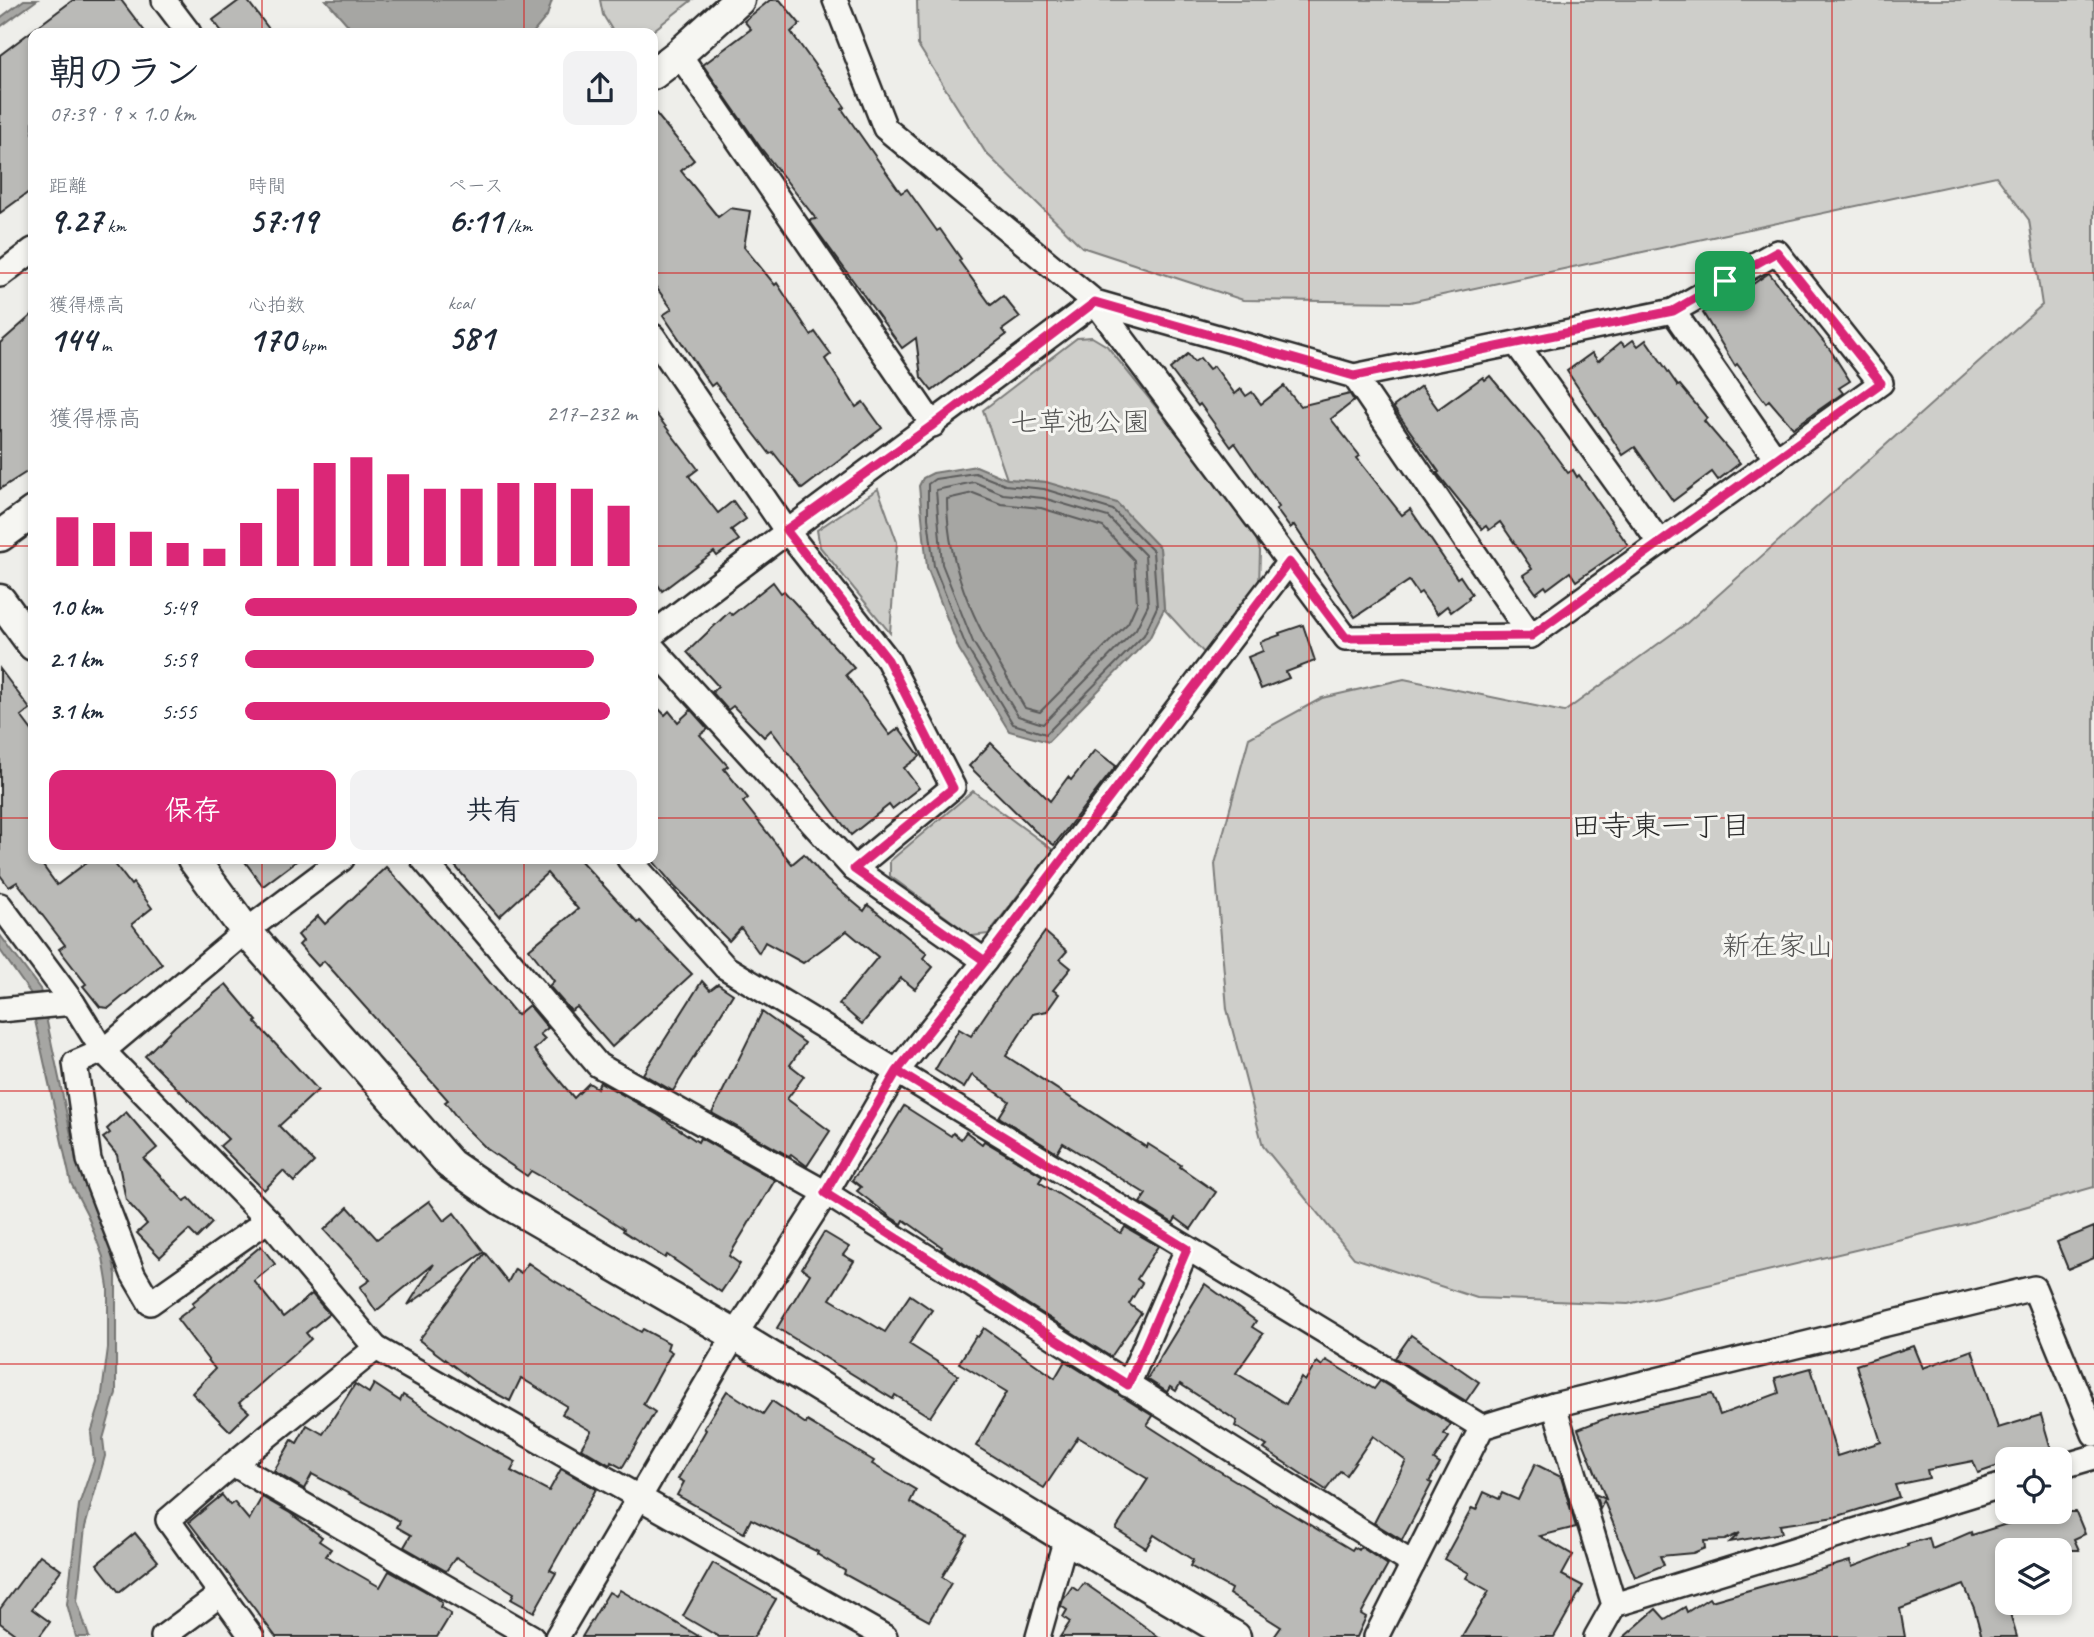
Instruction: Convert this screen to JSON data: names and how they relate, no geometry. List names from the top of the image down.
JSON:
{
  "districts": ["田寺東一丁目"],
  "parks": ["七草池公園", "新在家山"],
  "page": {
    "heading": ["朝のラン", "07:39 · 9 × 1.0 km"],
    "stats": [
      ["距離", "9.27 km"],
      ["時間", "57:19"],
      ["ペース", "6:11 /km"],
      ["獲得標高", "144 m"],
      ["心拍数", "170 bpm"],
      ["kcal", "581"]
    ],
    "chart": ["獲得標高", "217–232 m"],
    "list": [
      {
        "name": "1.0 km",
        "note": "5:49"
      },
      {
        "name": "2.1 km",
        "note": "5:59"
      },
      {
        "name": "3.1 km",
        "note": "5:55"
      }
    ],
    "buttons": ["保存", "共有"]
  }
}
